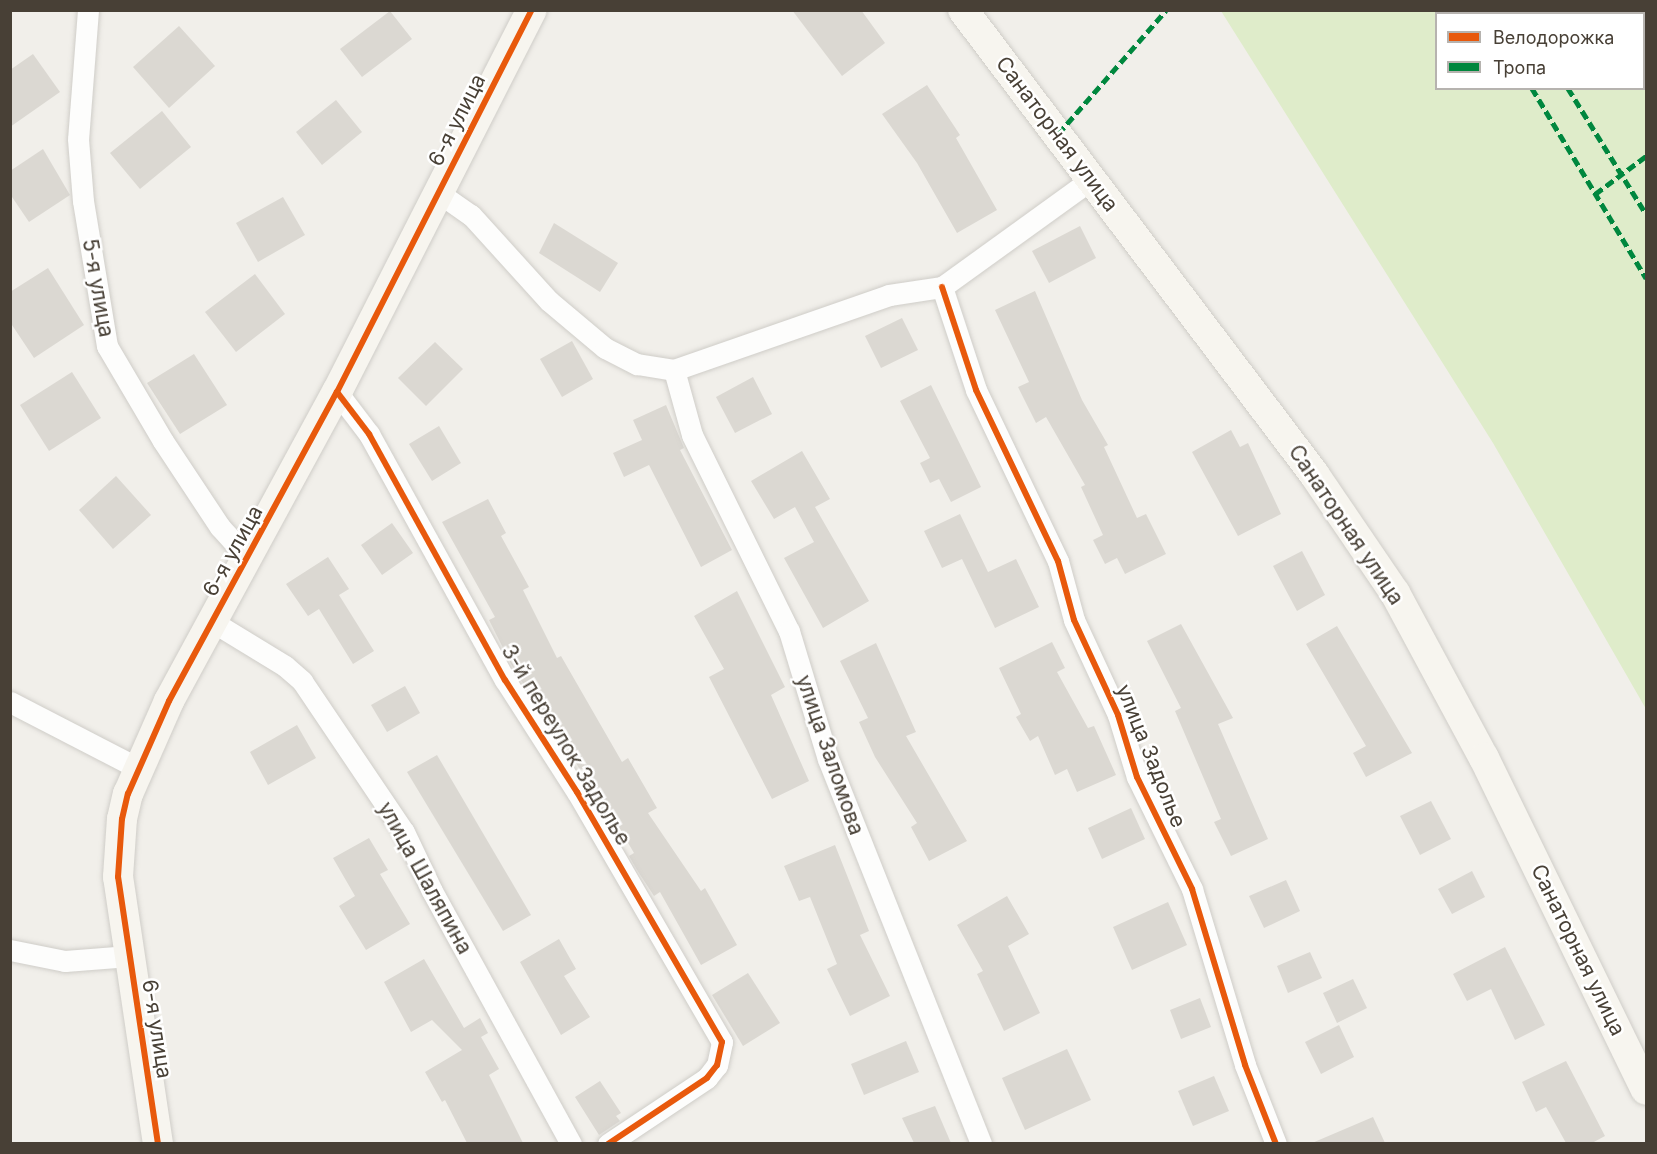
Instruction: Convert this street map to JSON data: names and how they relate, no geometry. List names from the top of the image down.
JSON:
{
  "streets": {
    "main road": ["6-я улица", "Санаторная улица"],
    "street": [
      "5-я улица",
      "3-й переулок Задолье",
      "улица Заломова",
      "улица Задолье",
      "улица Шаляпина"
    ]
  },
  "crossings": [
    ["6-я улица", "5-я улица"],
    ["6-я улица", "3-й переулок Задолье"],
    ["6-я улица", "улица Шаляпина"]
  ],
  "legend": ["Велодорожка", "Тропа"]
}
